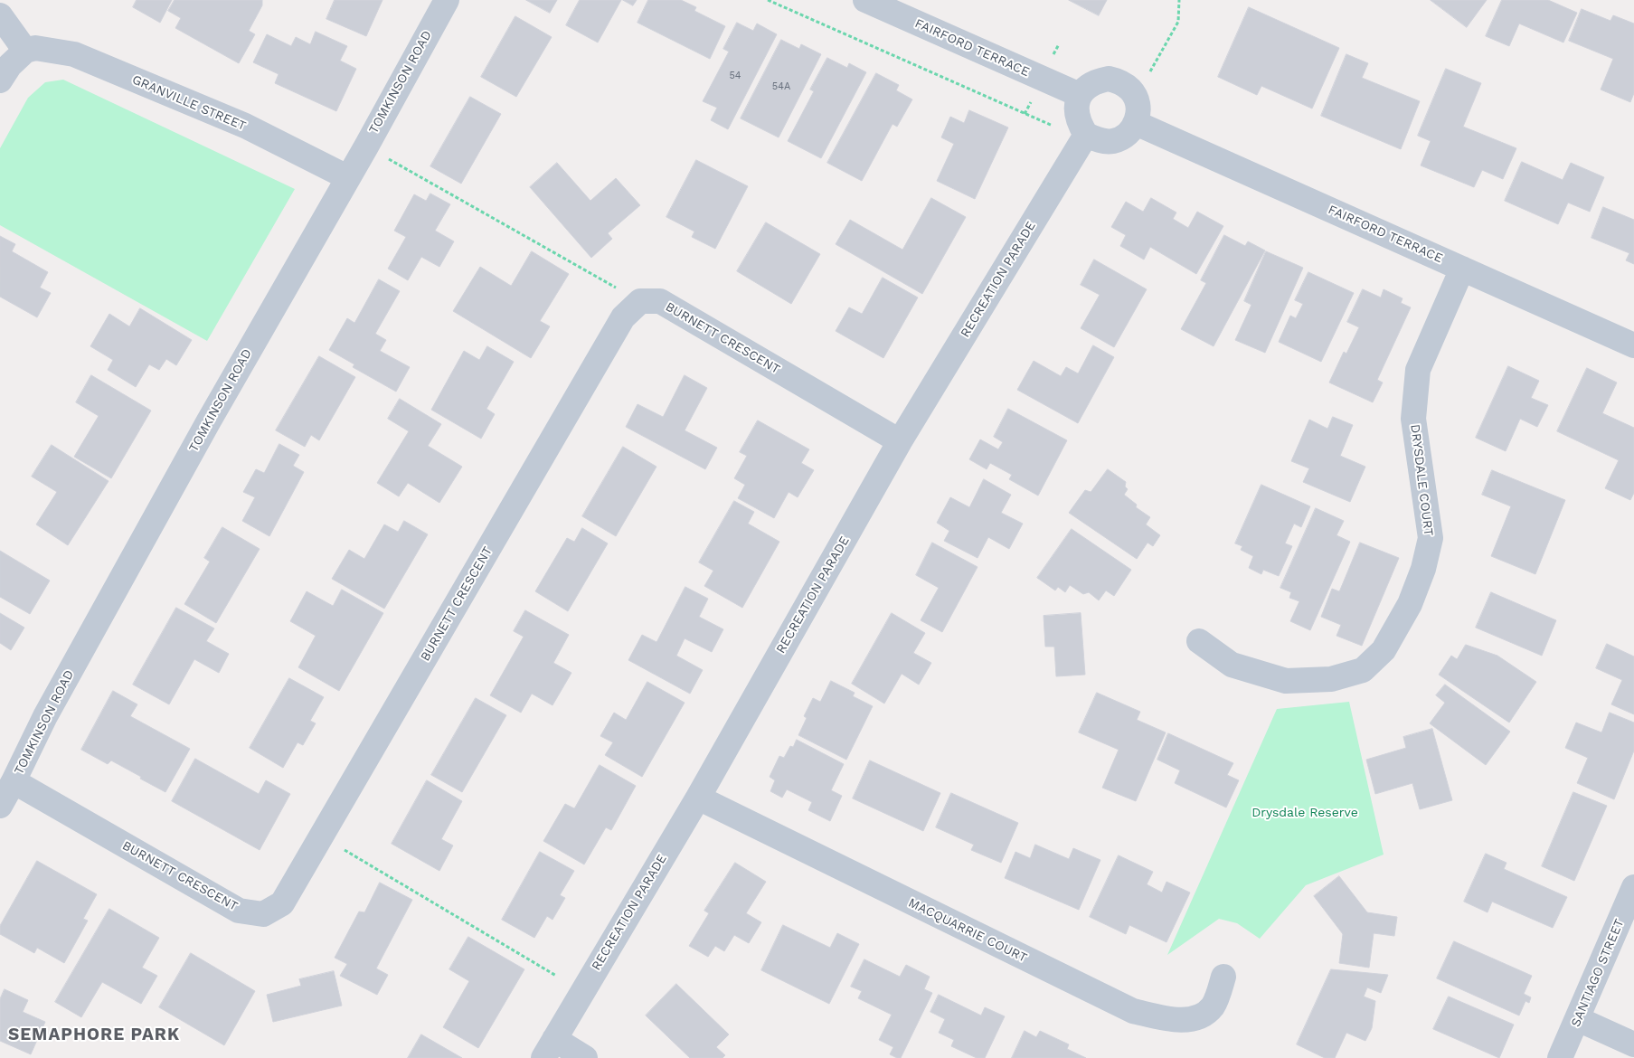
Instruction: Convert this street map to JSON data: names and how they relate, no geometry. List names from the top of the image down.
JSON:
{
  "streets": {
    "street": [
      "FAIRFORD TERRACE",
      "TOMKINSON ROAD",
      "GRANVILLE STREET",
      "RECREATION PARADE",
      "BURNETT CRESCENT",
      "DRYSDALE COURT",
      "MACQUARRIE COURT",
      "SANTIAGO STREET"
    ]
  },
  "crossings": [
    ["FAIRFORD TERRACE", "RECREATION PARADE"],
    ["FAIRFORD TERRACE", "DRYSDALE COURT"],
    ["TOMKINSON ROAD", "GRANVILLE STREET"],
    ["TOMKINSON ROAD", "BURNETT CRESCENT"],
    ["RECREATION PARADE", "BURNETT CRESCENT"],
    ["RECREATION PARADE", "MACQUARRIE COURT"]
  ],
  "districts": ["SEMAPHORE PARK"],
  "parks": ["Drysdale Reserve"],
  "house_numbers": ["54", "54A"]
}
